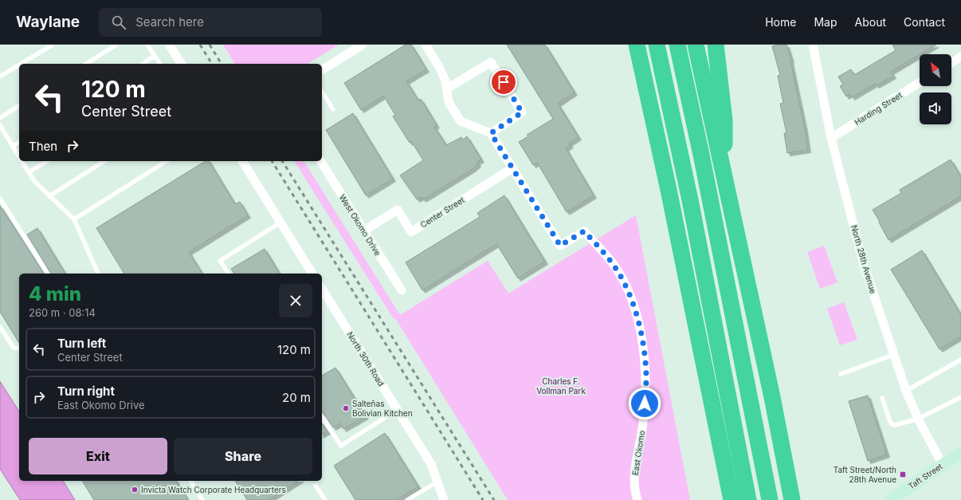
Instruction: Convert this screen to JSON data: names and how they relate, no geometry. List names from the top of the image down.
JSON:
{
  "streets": {
    "street": [
      "Harding Street",
      "Center Street",
      "West Okomo Drive",
      "North 28th Avenue",
      "North 30th Road",
      "East Okomo",
      "Taft Street"
    ]
  },
  "crossings": [
    ["Harding Street", "North 28th Avenue"],
    ["Center Street", "West Okomo Drive"],
    ["Center Street", "East Okomo"],
    ["North 28th Avenue", "Taft Street"]
  ],
  "parks": ["Charles F. Vollman Park"],
  "places": {
    "other": ["Salteñas Bolivian Kitchen", "Invicta Watch Corporate Headquarters"],
    "transit": ["Taft Street/North 28th Avenue"]
  },
  "north": "top left",
  "page": {
    "header": "Waylane",
    "search": "Search here",
    "nav": [
      "Home",
      "Map",
      "About",
      "Contact"
    ],
    "turn": ["120 m", "Center Street"],
    "then": "Then",
    "heading": ["4 min", "260 m · 08:14"],
    "list": [
      {
        "name": "Turn left",
        "note": "Center Street",
        "value": "120 m"
      },
      {
        "name": "Turn right",
        "note": "East Okomo Drive",
        "value": "20 m"
      }
    ],
    "buttons": ["Exit", "Share"]
  }
}
